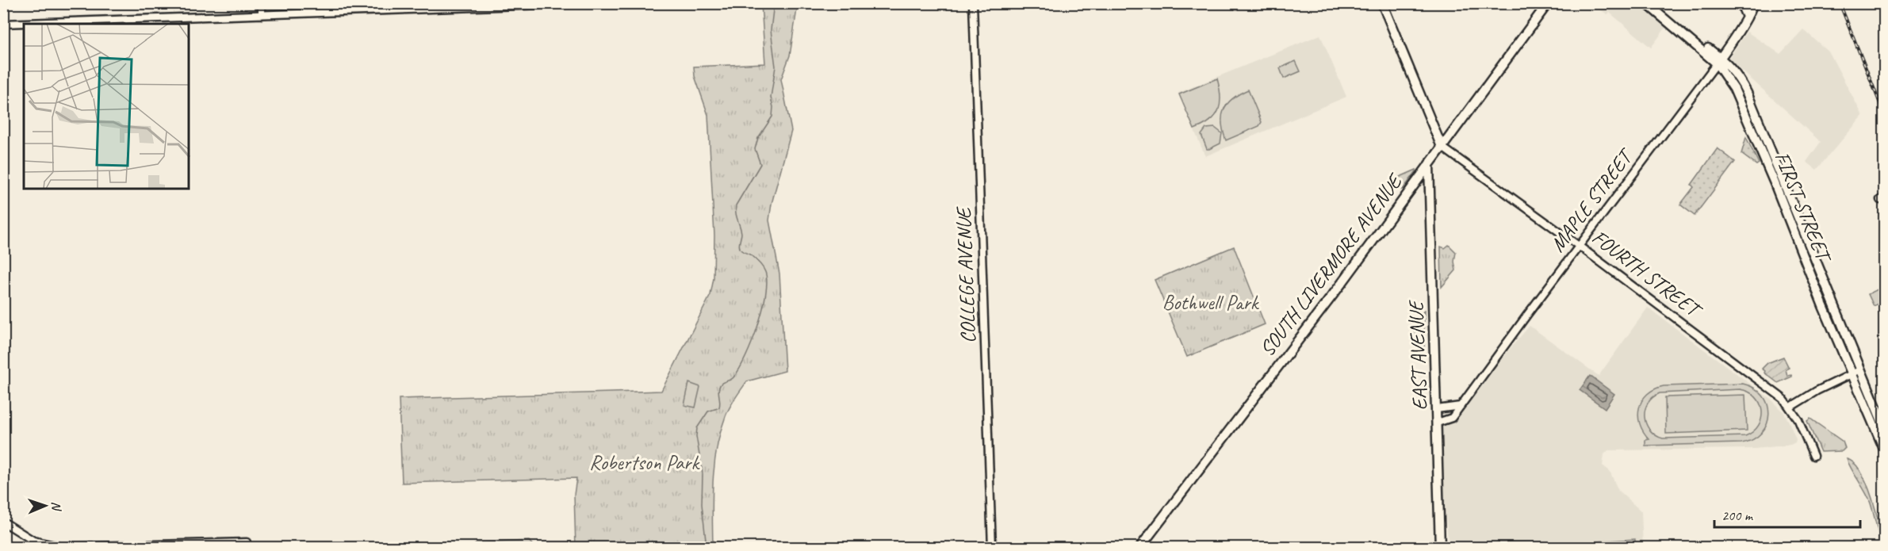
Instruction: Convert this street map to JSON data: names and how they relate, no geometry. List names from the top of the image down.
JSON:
{
  "streets": {
    "main road": [
      "MAPLE STREET",
      "FIRST STREET",
      "SOUTH LIVERMORE AVENUE",
      "EAST AVENUE"
    ],
    "street": ["FOURTH STREET", "COLLEGE AVENUE"]
  },
  "crossings": [
    ["MAPLE STREET", "FIRST STREET"],
    ["MAPLE STREET", "FOURTH STREET"],
    ["MAPLE STREET", "EAST AVENUE"],
    ["SOUTH LIVERMORE AVENUE", "FOURTH STREET"],
    ["SOUTH LIVERMORE AVENUE", "EAST AVENUE"]
  ],
  "parks": ["Bothwell Park", "Robertson Park"],
  "scale_bar": "200 m",
  "north": "right"
}
